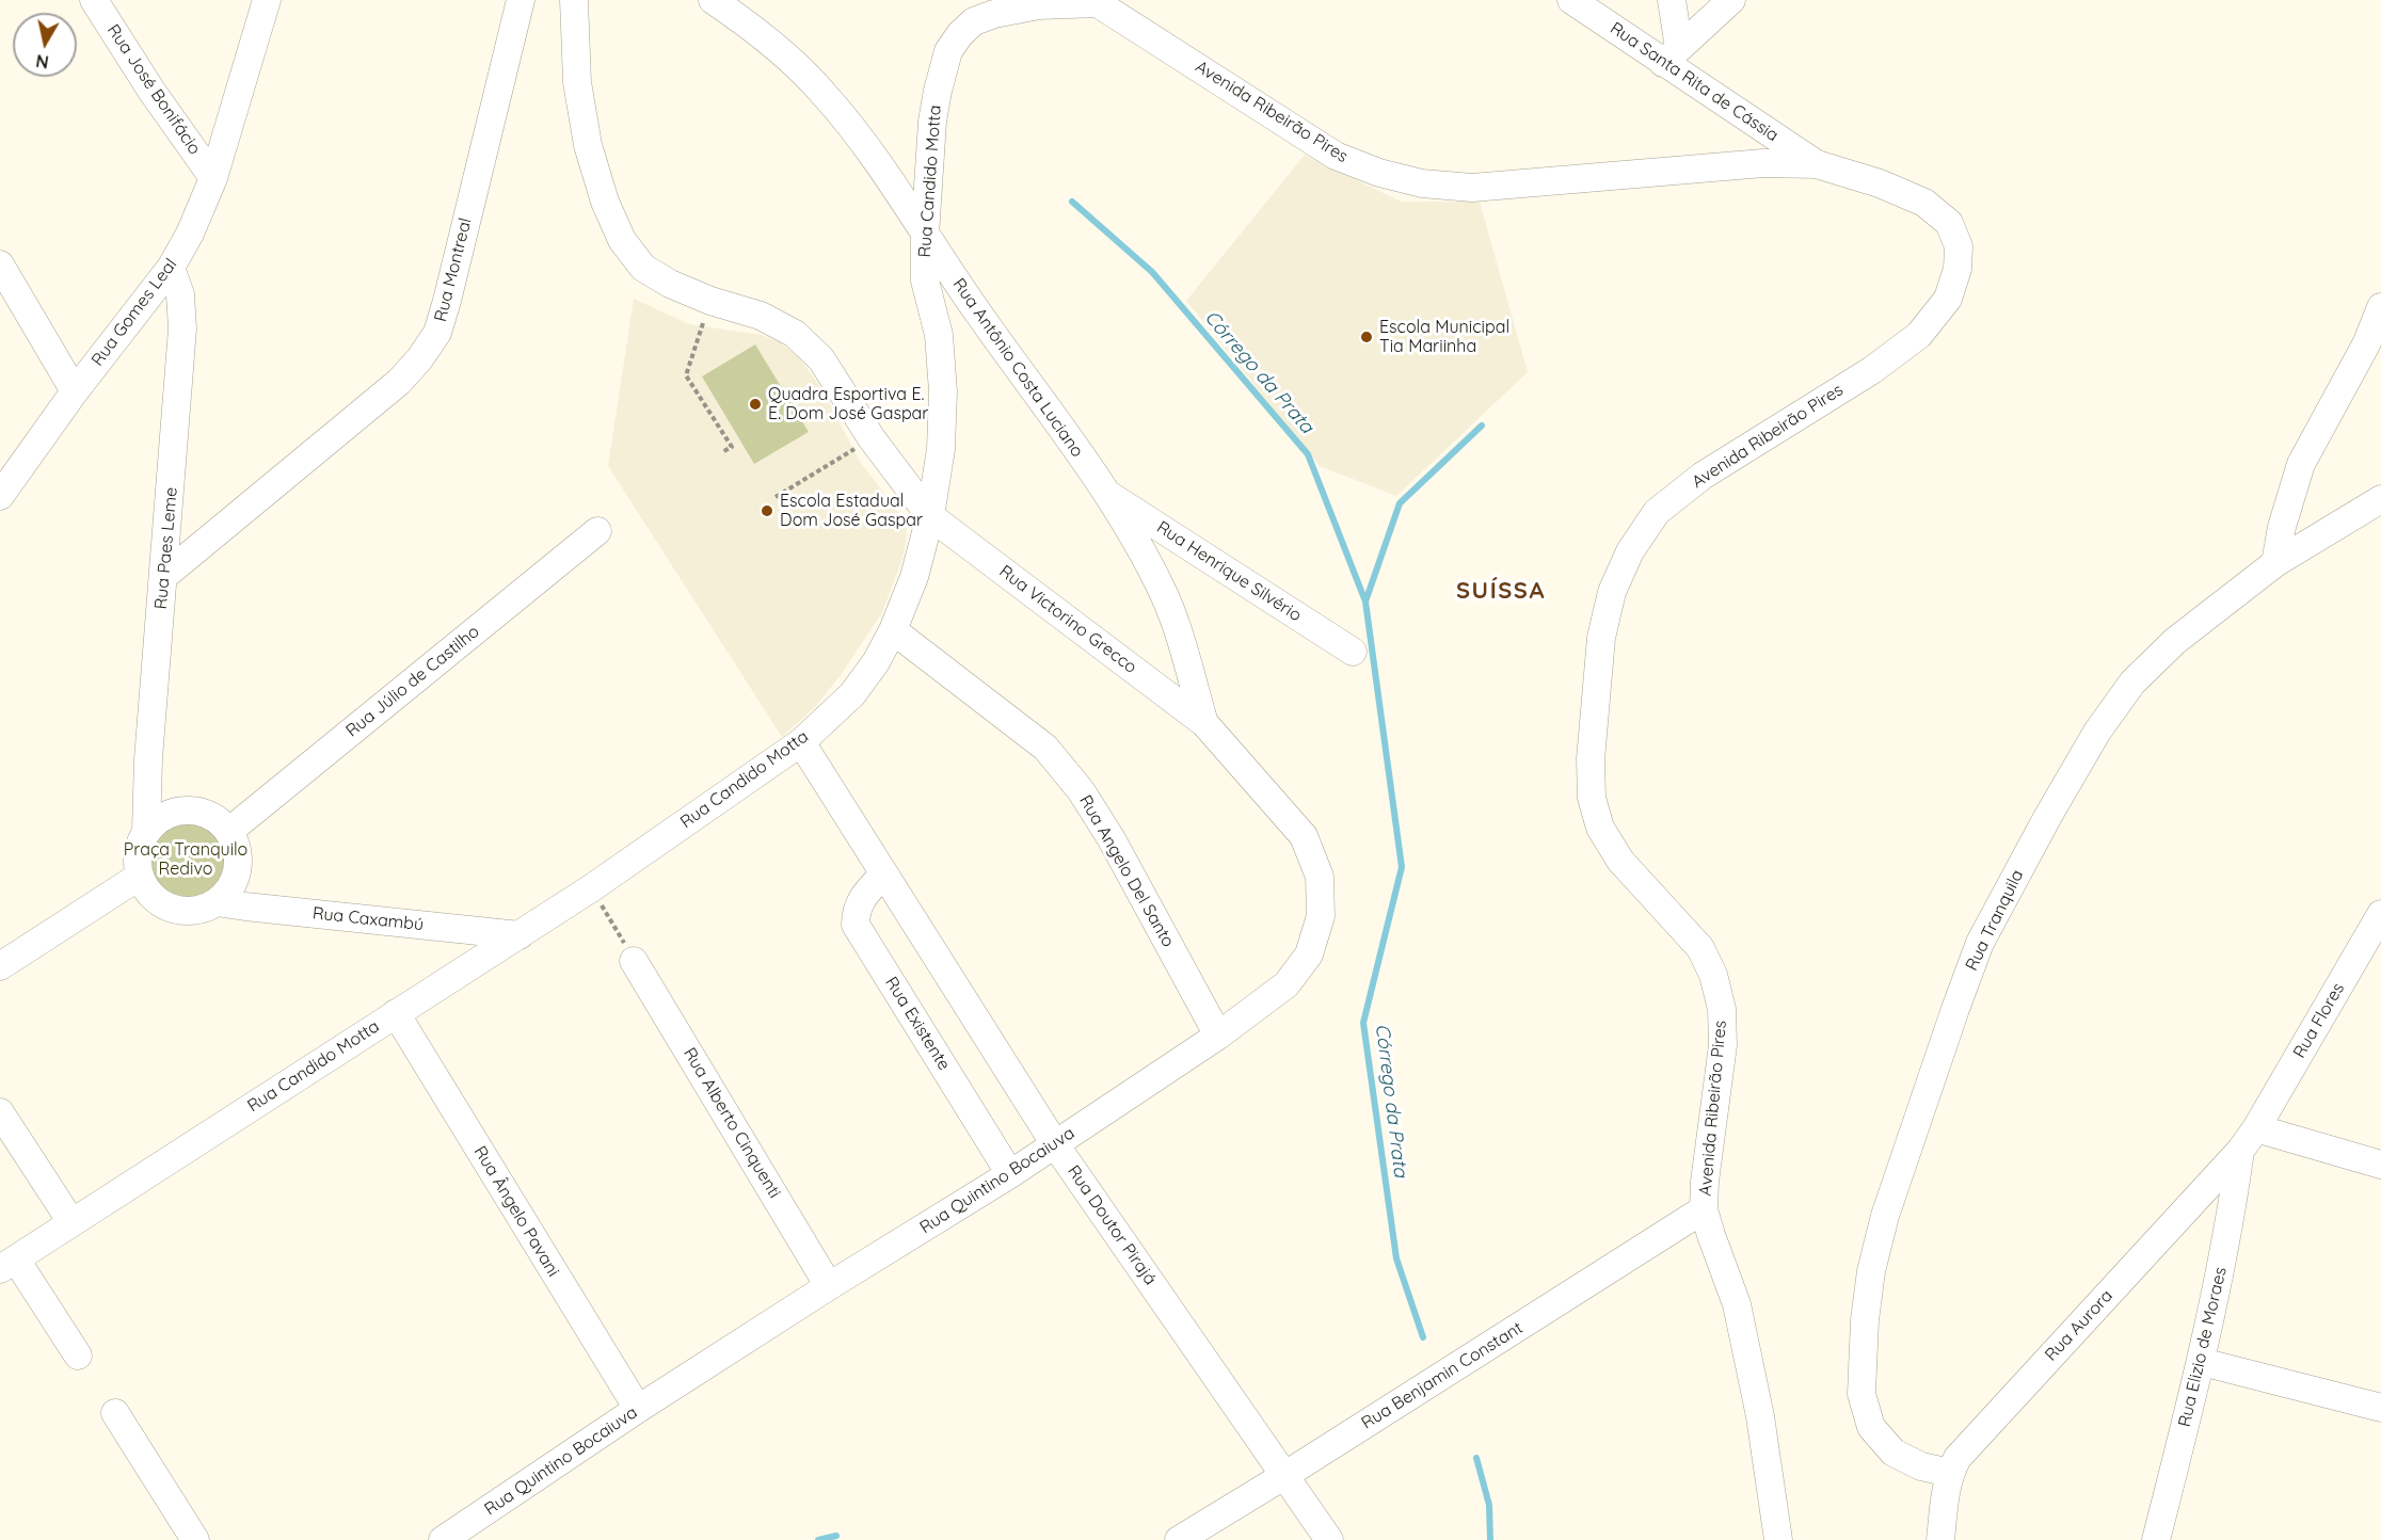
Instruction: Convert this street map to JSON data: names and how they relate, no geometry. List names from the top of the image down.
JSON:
{
  "streets": {
    "street": [
      "Rua Santa Rita de Cássia",
      "Rua José Bonifácio",
      "Avenida Ribeirão Pires",
      "Rua Candido Motta",
      "Rua Montreal",
      "Rua Gomes Leal",
      "Rua Antônio Costa Luciano",
      "Rua Paes Leme",
      "Rua Henrique Silvério",
      "Rua Victorino Grecco",
      "Rua Júlio de Castilho",
      "Rua Angelo Del Santo",
      "Rua Caxambú",
      "Rua Tranquila",
      "Rua Flores",
      "Rua Existente",
      "Rua Alberto Cinquenti",
      "Rua Quintino Bocaiuva",
      "Rua Ângelo Pavani",
      "Rua Doutor Pirajá",
      "Rua Aurora",
      "Rua Elizio de Moraes",
      "Rua Benjamin Constant"
    ]
  },
  "crossings": [
    ["Rua Santa Rita de Cássia", "Avenida Ribeirão Pires"],
    ["Rua José Bonifácio", "Rua Gomes Leal"],
    ["Avenida Ribeirão Pires", "Rua Candido Motta"],
    ["Avenida Ribeirão Pires", "Rua Benjamin Constant"],
    ["Rua Candido Motta", "Rua Antônio Costa Luciano"],
    ["Rua Candido Motta", "Rua Victorino Grecco"],
    ["Rua Candido Motta", "Rua Angelo Del Santo"],
    ["Rua Candido Motta", "Rua Caxambú"],
    ["Rua Candido Motta", "Rua Ângelo Pavani"],
    ["Rua Candido Motta", "Rua Doutor Pirajá"],
    ["Rua Montreal", "Rua Paes Leme"],
    ["Rua Gomes Leal", "Rua Paes Leme"],
    ["Rua Antônio Costa Luciano", "Rua Henrique Silvério"],
    ["Rua Antônio Costa Luciano", "Rua Victorino Grecco"],
    ["Rua Antônio Costa Luciano", "Rua Quintino Bocaiuva"],
    ["Rua Paes Leme", "Rua Júlio de Castilho"],
    ["Rua Paes Leme", "Rua Caxambú"],
    ["Rua Victorino Grecco", "Rua Quintino Bocaiuva"],
    ["Rua Júlio de Castilho", "Rua Caxambú"],
    ["Rua Angelo Del Santo", "Rua Quintino Bocaiuva"],
    ["Rua Tranquila", "Rua Aurora"],
    ["Rua Flores", "Rua Aurora"],
    ["Rua Existente", "Rua Quintino Bocaiuva"],
    ["Rua Existente", "Rua Doutor Pirajá"],
    ["Rua Alberto Cinquenti", "Rua Quintino Bocaiuva"],
    ["Rua Quintino Bocaiuva", "Rua Ângelo Pavani"],
    ["Rua Quintino Bocaiuva", "Rua Doutor Pirajá"],
    ["Rua Doutor Pirajá", "Rua Benjamin Constant"],
    ["Rua Aurora", "Rua Elizio de Moraes"]
  ],
  "districts": ["SUÍSSA"],
  "water": ["Córrego da Prata"],
  "parks": ["Praça Tranquilo Redivo"],
  "places": ["Escola Municipal Tia Mariinha", "Quadra Esportiva E. E. Dom José Gaspar", "Escola Estadual Dom José Gaspar"],
  "north": "bottom"
}
